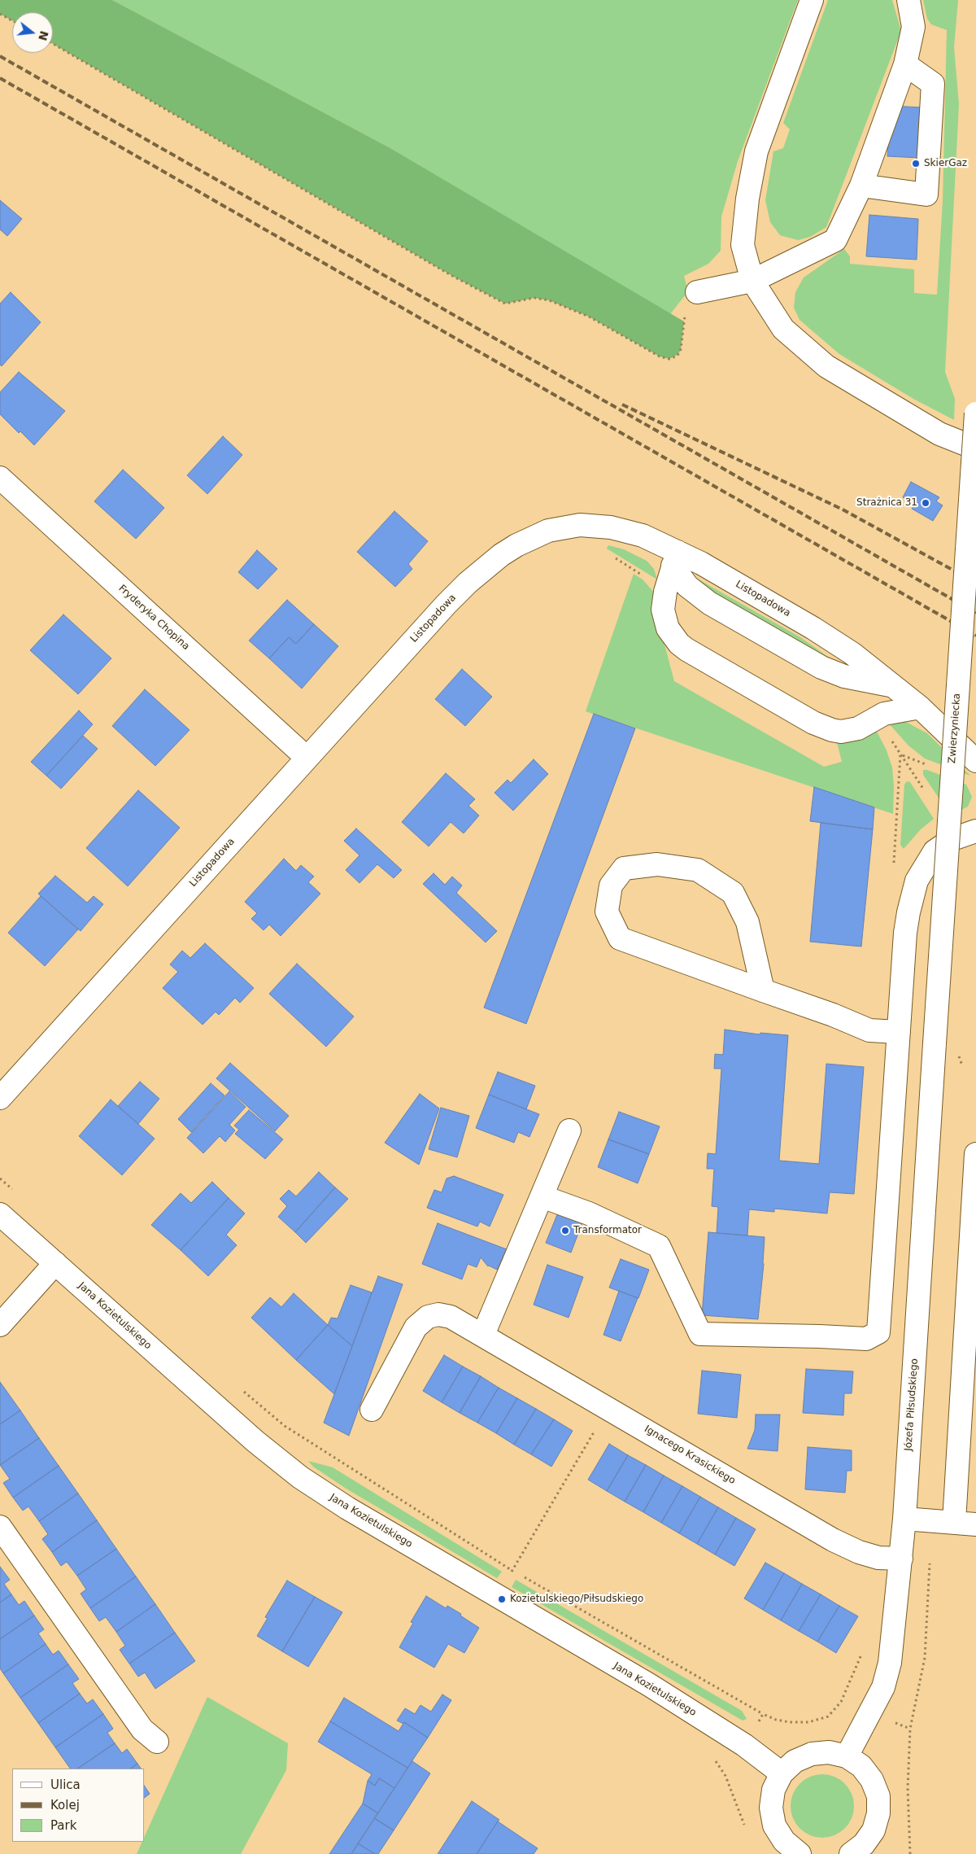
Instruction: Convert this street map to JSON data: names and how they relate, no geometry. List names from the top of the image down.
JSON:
{
  "streets": {
    "street": [
      "Listopadowa",
      "Fryderyka Chopina",
      "Zwierzyniecka",
      "Jana Kozietulskiego",
      "Józefa Piłsudskiego",
      "Ignacego Krasickiego"
    ]
  },
  "crossings": [
    ["Listopadowa", "Fryderyka Chopina"],
    ["Zwierzyniecka", "Józefa Piłsudskiego"],
    ["Józefa Piłsudskiego", "Ignacego Krasickiego"]
  ],
  "places": [
    "SkierGaz",
    "Strażnica 31",
    "Transformator",
    "Kozietulskiego/Piłsudskiego"
  ],
  "legend": ["Ulica", "Kolej", "Park"],
  "north": "right"
}
